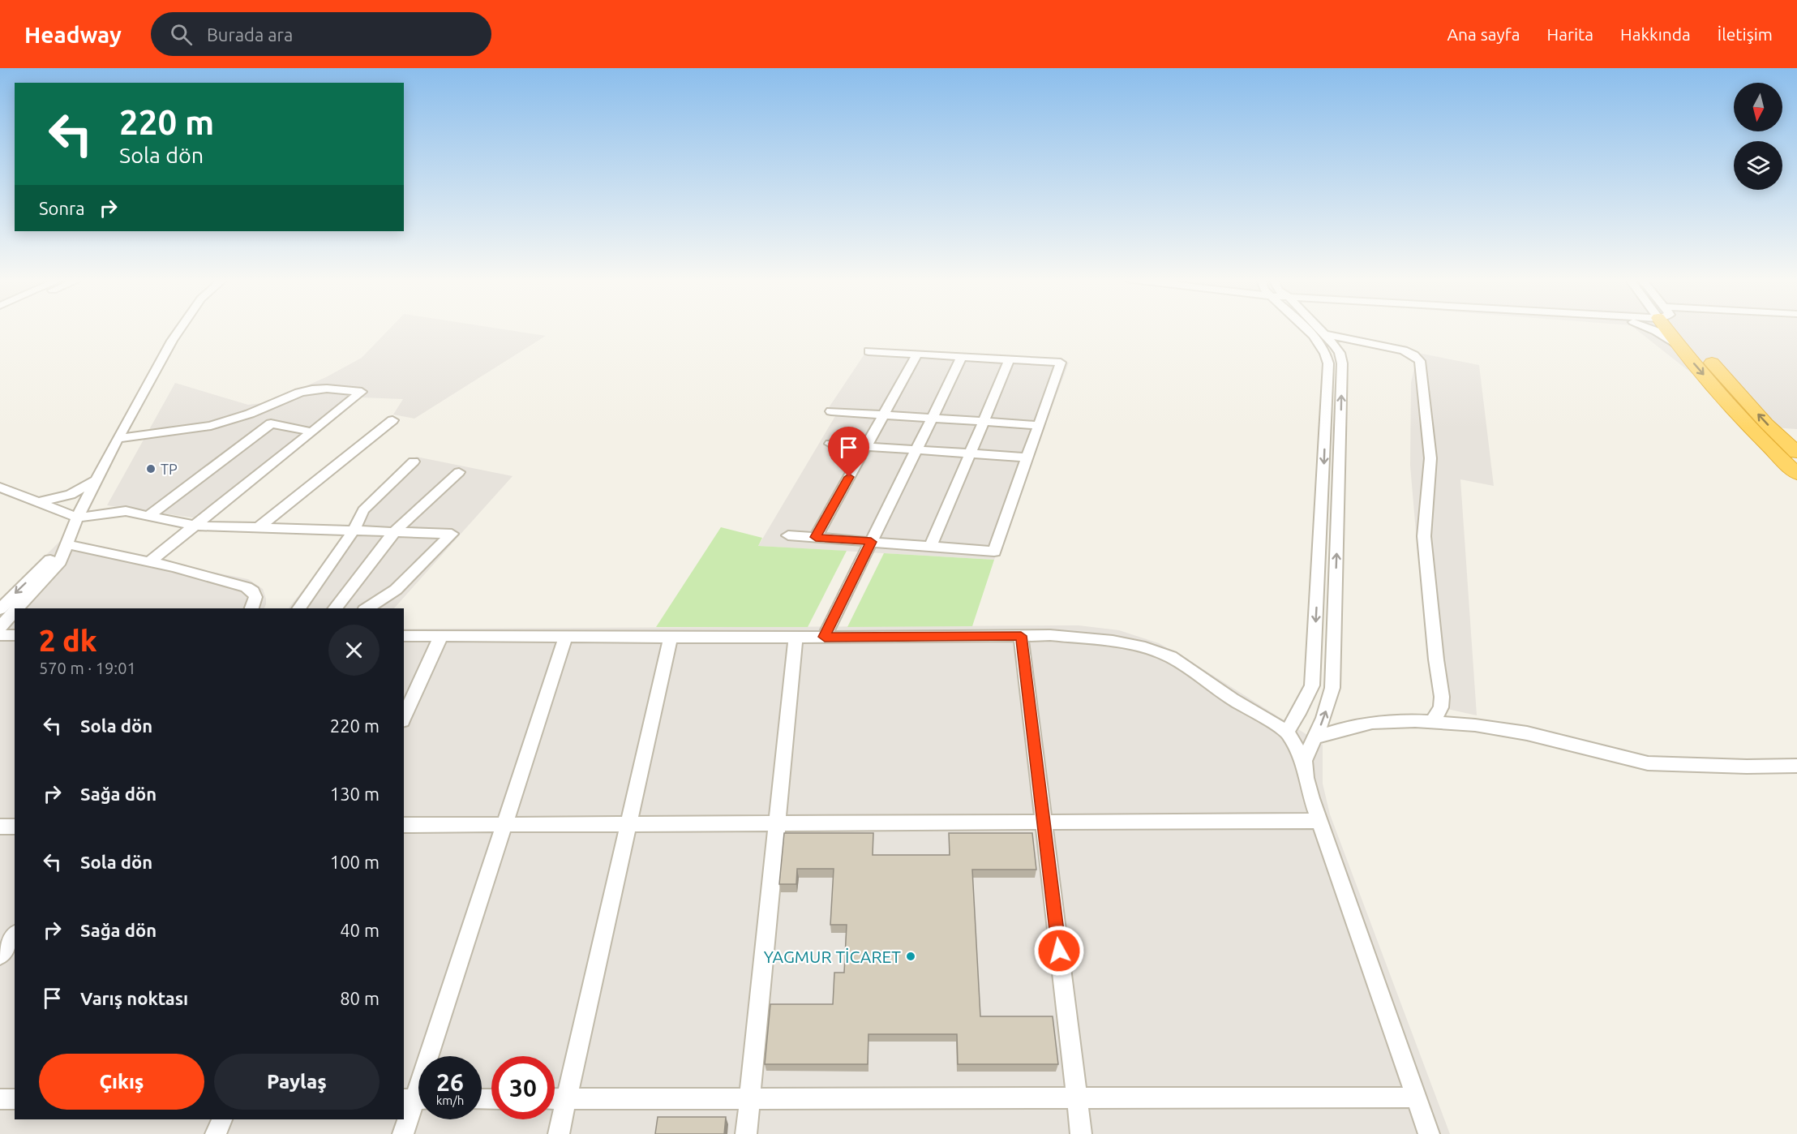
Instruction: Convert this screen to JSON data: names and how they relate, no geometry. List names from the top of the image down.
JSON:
{
  "places": ["TP", "YAGMUR TİCARET"],
  "north": "bottom",
  "page": {
    "header": "Headway",
    "search": "Burada ara",
    "nav": [
      "Ana sayfa",
      "Harita",
      "Hakkında",
      "İletişim"
    ],
    "turn": ["220 m", "Sola dön"],
    "then": "Sonra",
    "heading": ["2 dk", "570 m · 19:01"],
    "list": [
      {
        "name": "Sola dön",
        "value": "220 m"
      },
      {
        "name": "Sağa dön",
        "value": "130 m"
      },
      {
        "name": "Sola dön",
        "value": "100 m"
      },
      {
        "name": "Sağa dön",
        "value": "40 m"
      },
      {
        "name": "Varış noktası",
        "value": "80 m"
      }
    ],
    "buttons": ["Çıkış", "Paylaş"],
    "speed": "26 km/h",
    "limit": "30"
  }
}
